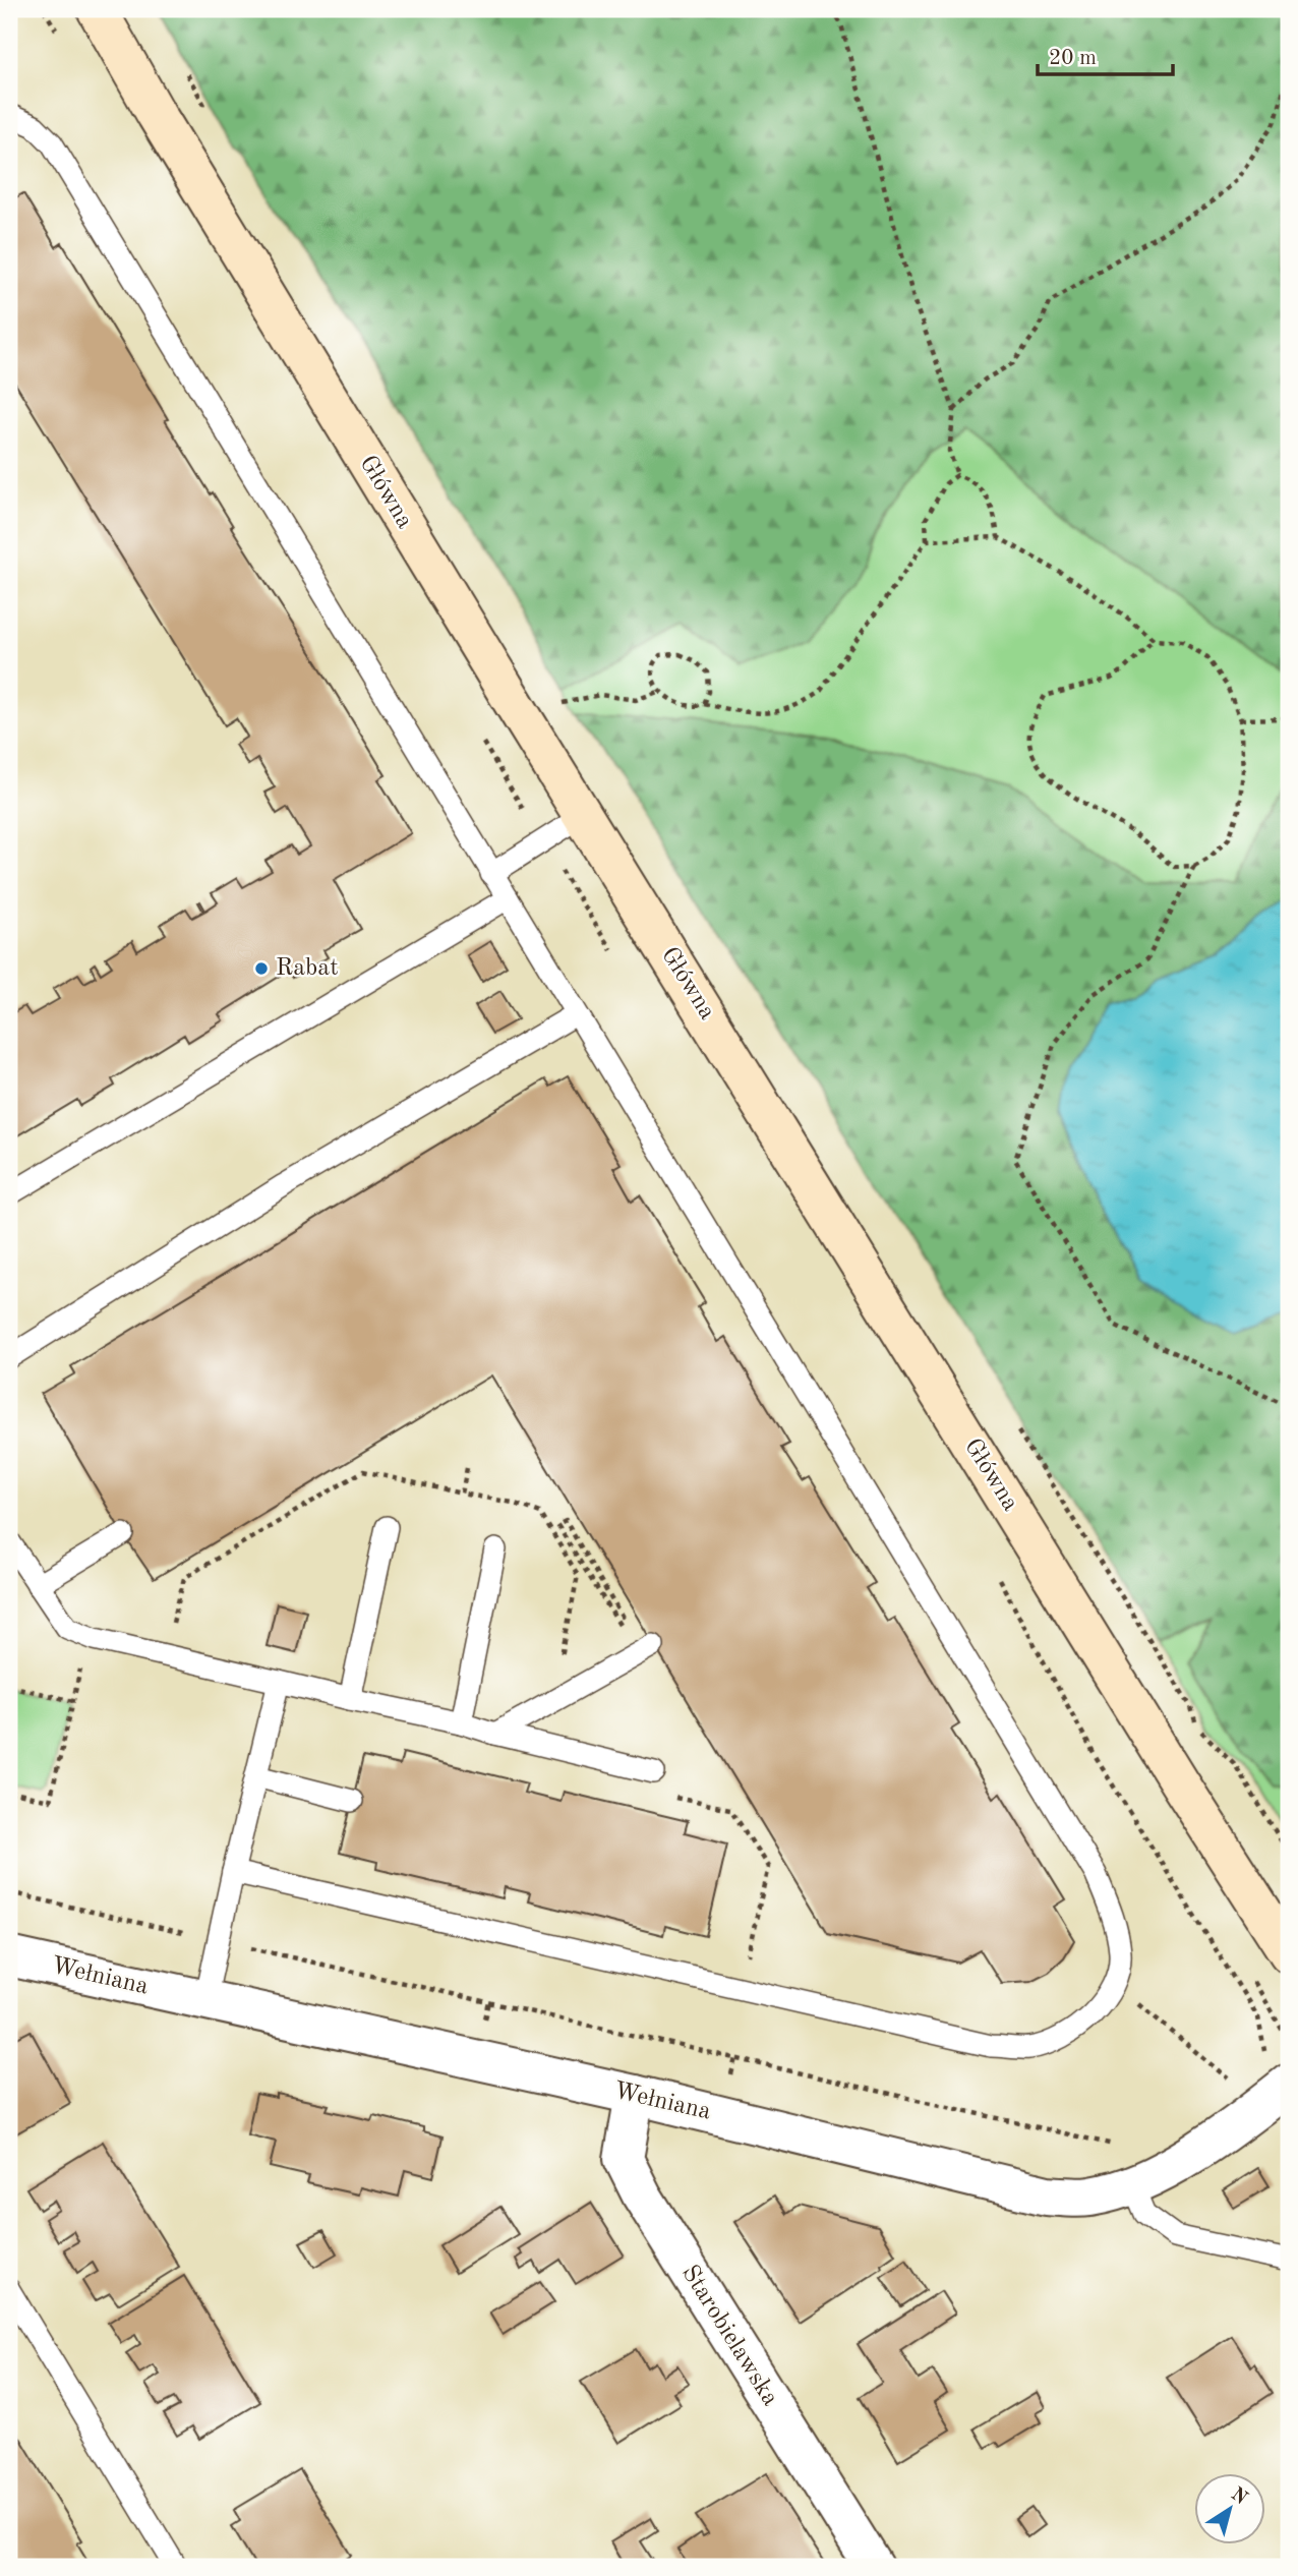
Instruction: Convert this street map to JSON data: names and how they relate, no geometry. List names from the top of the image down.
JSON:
{
  "streets": {
    "street": ["Główna", "Wełniana", "Starobielawska"]
  },
  "crossings": [
    ["Wełniana", "Starobielawska"]
  ],
  "places": ["Rabat"],
  "scale_bar": "20 m",
  "north": "top right"
}
